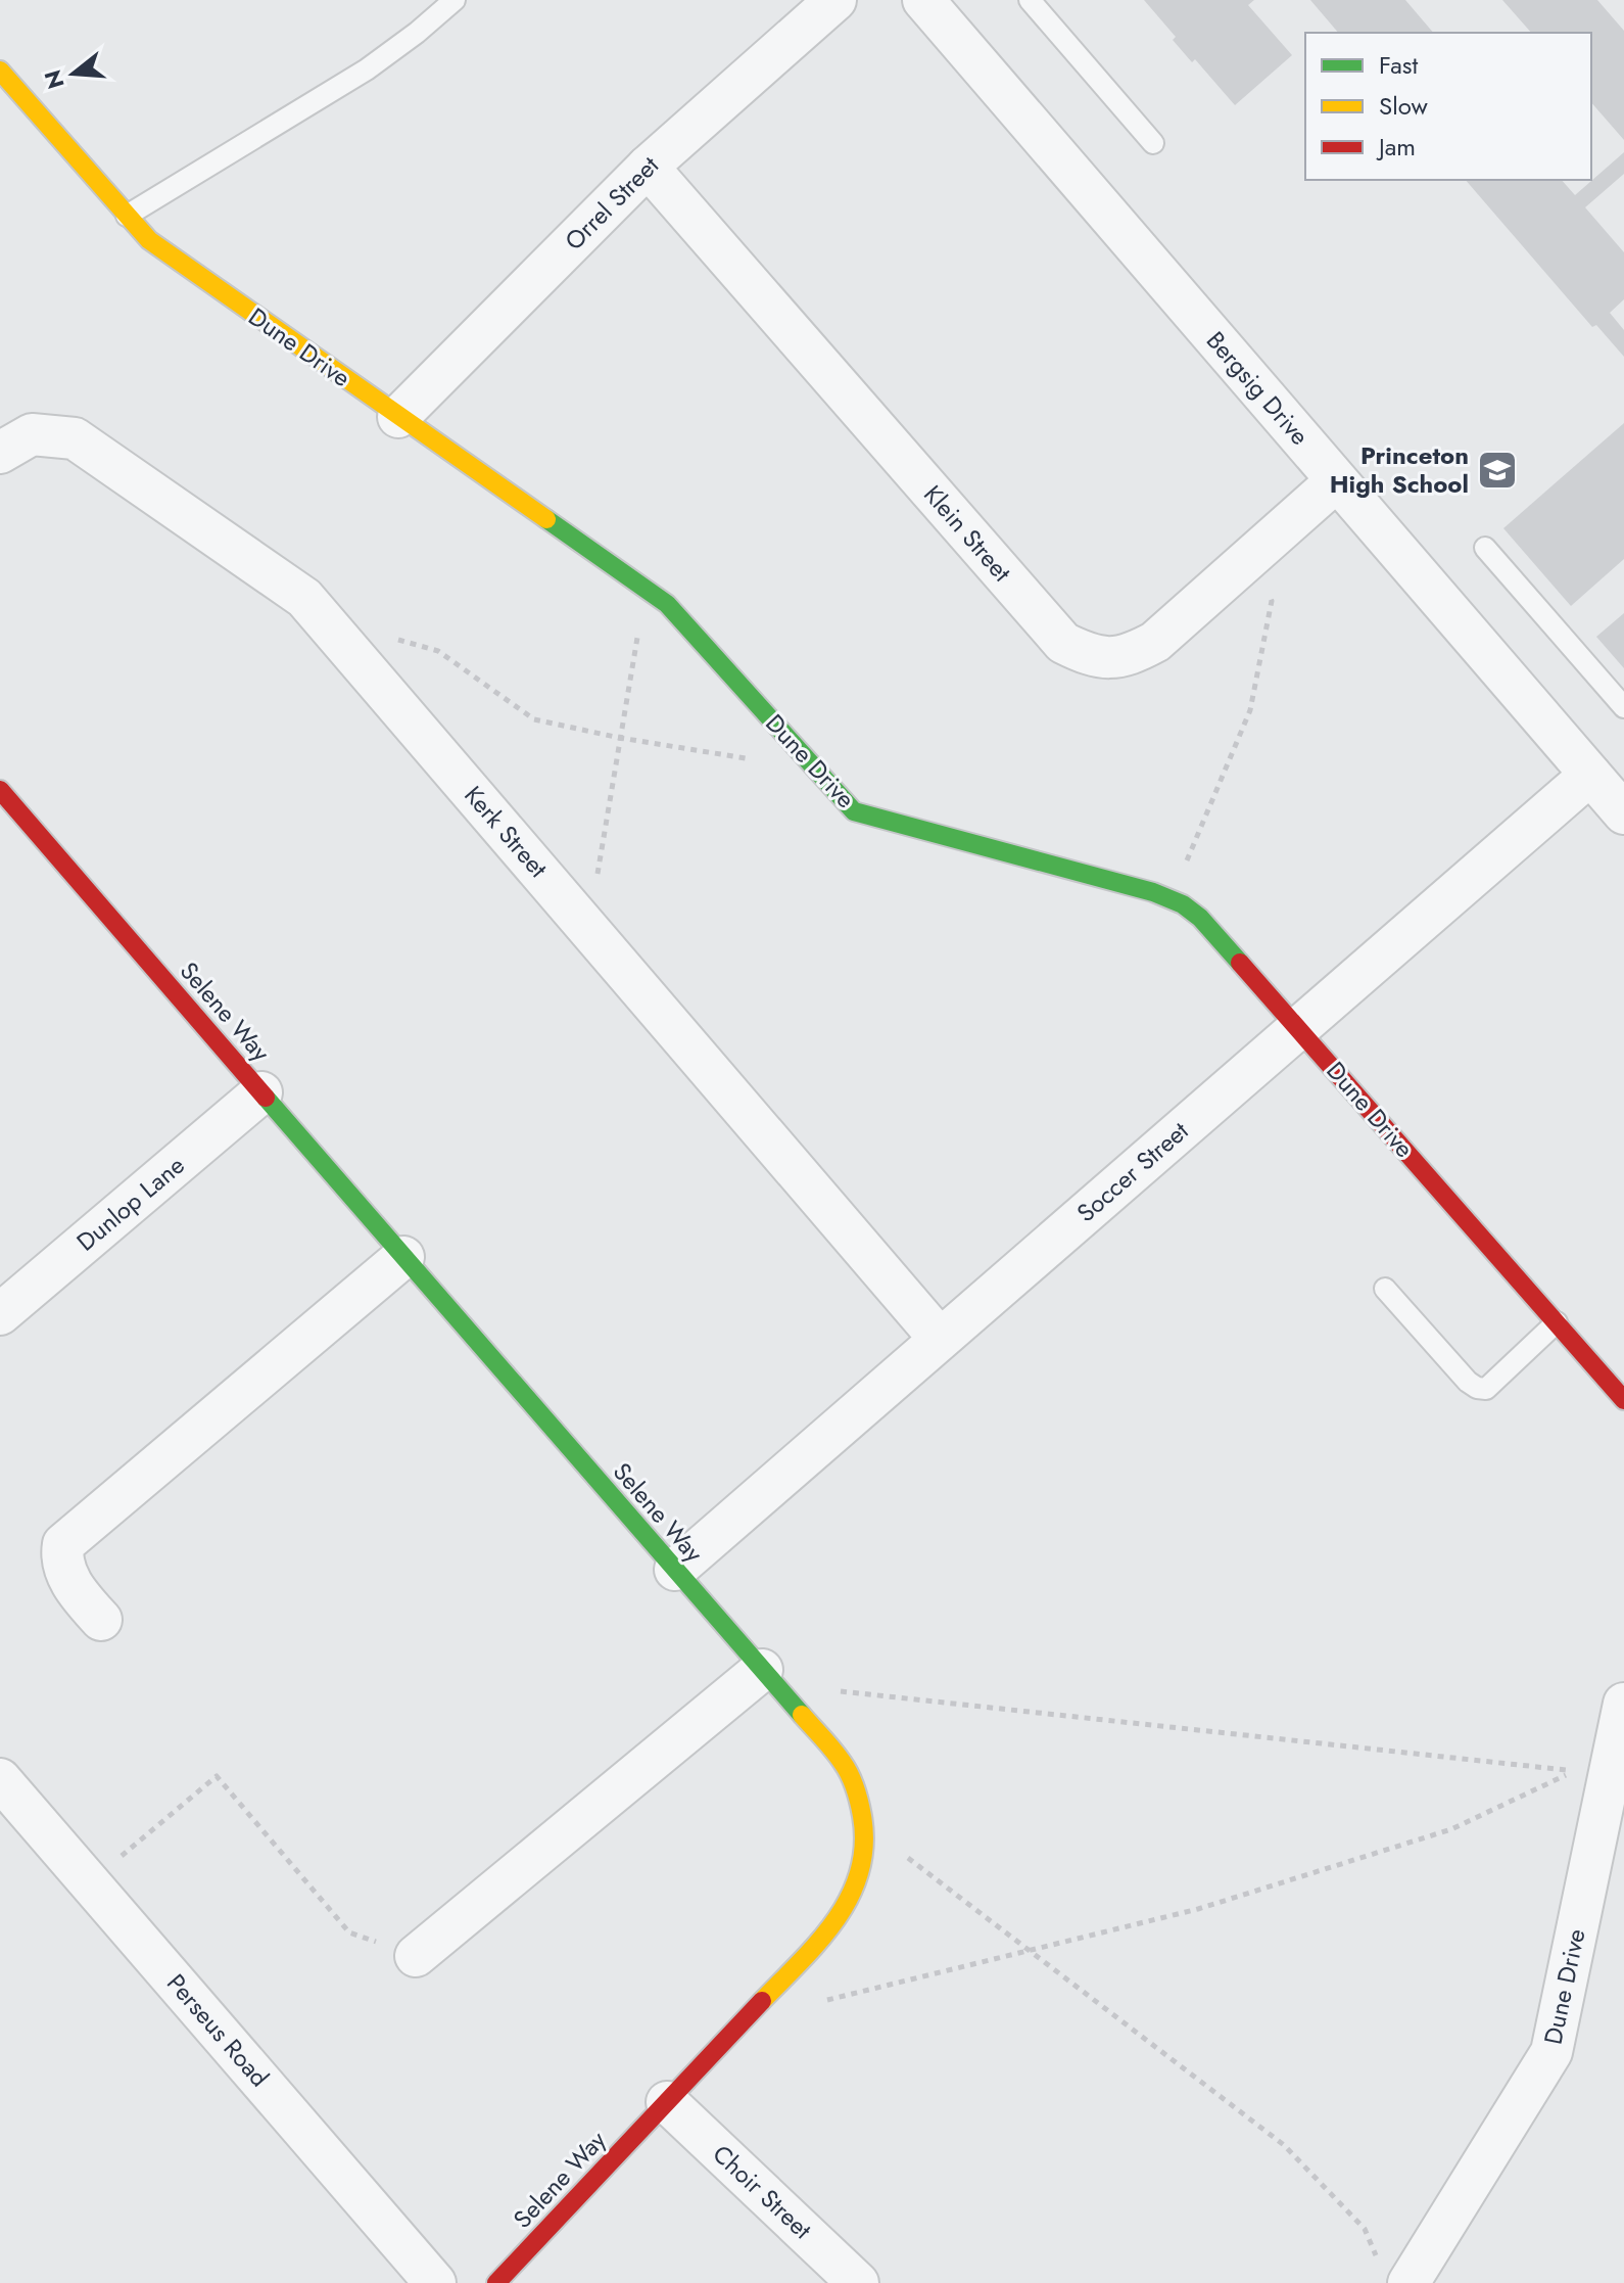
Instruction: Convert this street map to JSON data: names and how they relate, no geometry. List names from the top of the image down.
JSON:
{
  "streets": {
    "street": [
      "Orrel Street",
      "Dune Drive",
      "Bergsig Drive",
      "Klein Street",
      "Kerk Street",
      "Selene Way",
      "Soccer Street",
      "Dunlop Lane",
      "Perseus Road",
      "Choir Street"
    ]
  },
  "crossings": [
    ["Orrel Street", "Dune Drive"],
    ["Orrel Street", "Klein Street"],
    ["Dune Drive", "Soccer Street"],
    ["Bergsig Drive", "Klein Street"],
    ["Bergsig Drive", "Soccer Street"],
    ["Kerk Street", "Soccer Street"],
    ["Selene Way", "Soccer Street"],
    ["Selene Way", "Dunlop Lane"],
    ["Selene Way", "Choir Street"]
  ],
  "places": {
    "school or university": ["Princeton High School"]
  },
  "legend": ["Fast", "Slow", "Jam"],
  "north": "left"
}
